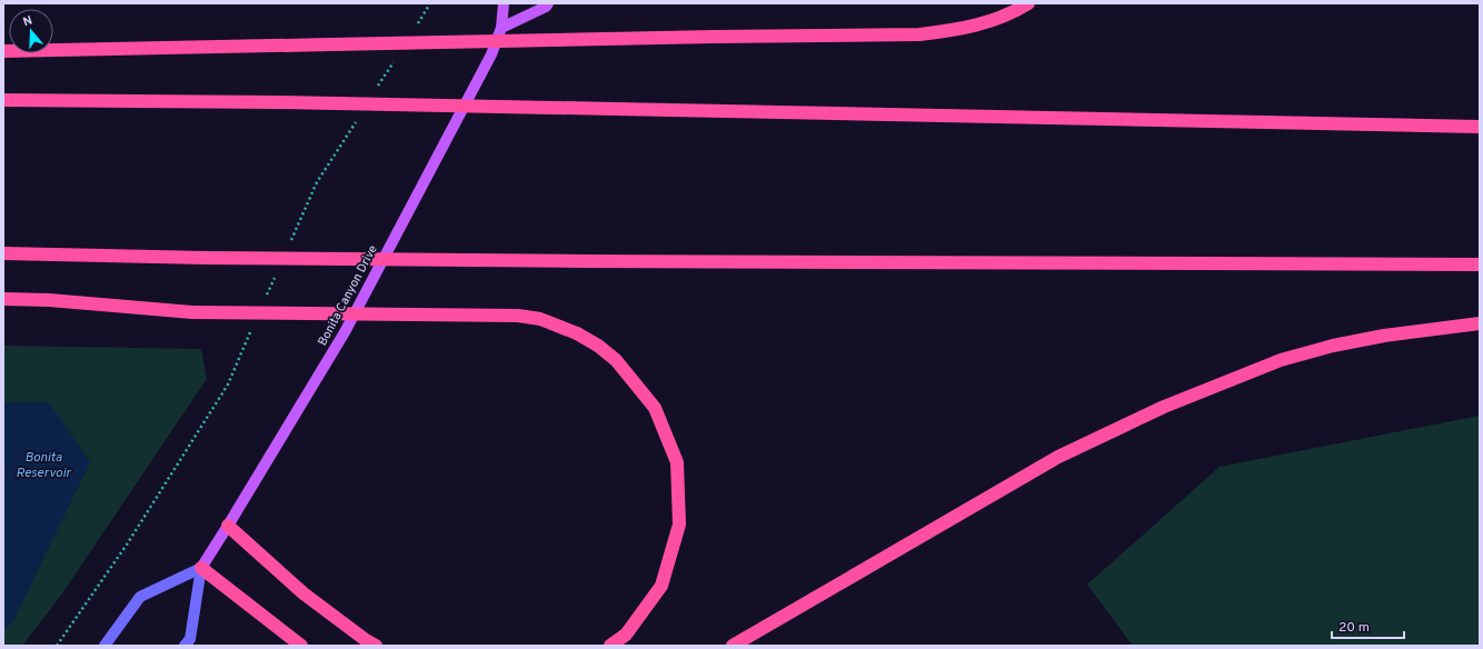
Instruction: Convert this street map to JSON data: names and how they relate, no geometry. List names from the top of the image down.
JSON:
{
  "streets": {
    "main road": ["Bonita Canyon Drive"]
  },
  "water": ["Bonita Reservoir"],
  "scale_bar": "20 m",
  "north": "top"
}
